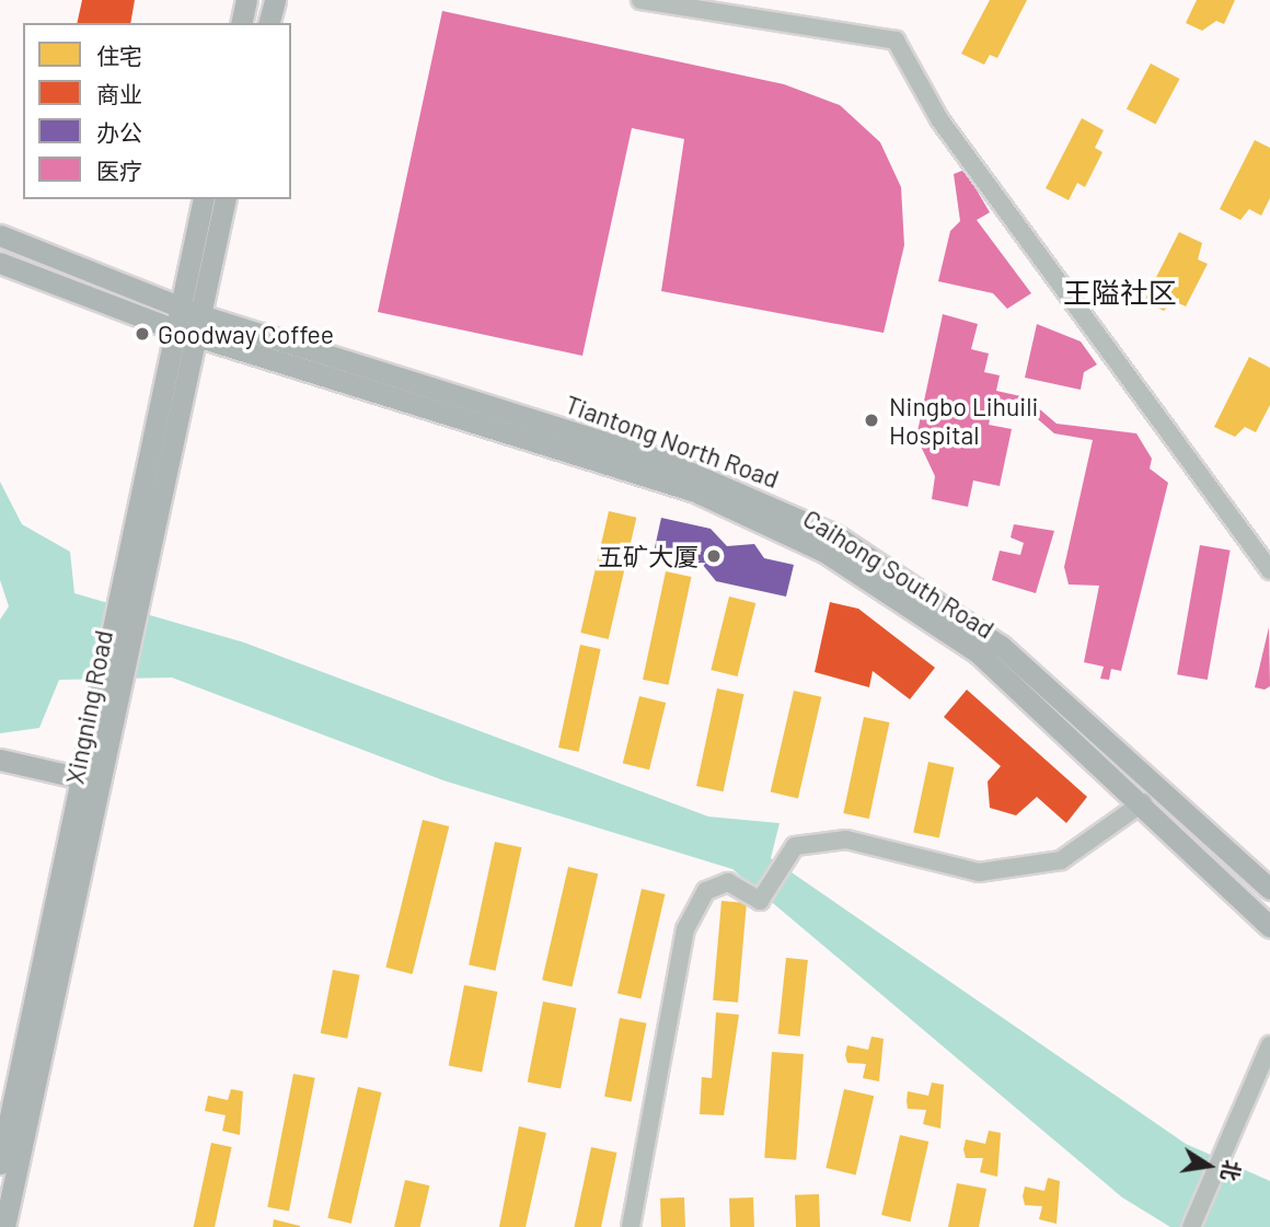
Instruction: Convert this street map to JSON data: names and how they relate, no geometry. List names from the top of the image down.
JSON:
{
  "streets": {
    "main road": ["Tiantong North Road", "Caihong South Road", "Xingning Road"]
  },
  "crossings": [
    ["Tiantong North Road", "Caihong South Road"],
    ["Tiantong North Road", "Xingning Road"],
    ["Caihong South Road", "Xingning Road"]
  ],
  "districts": ["王隘社区"],
  "places": ["Goodway Coffee", "Ningbo Lihuili Hospital", "五矿大厦"],
  "legend": [
    "住宅",
    "商业",
    "办公",
    "医疗"
  ],
  "north": "right"
}
